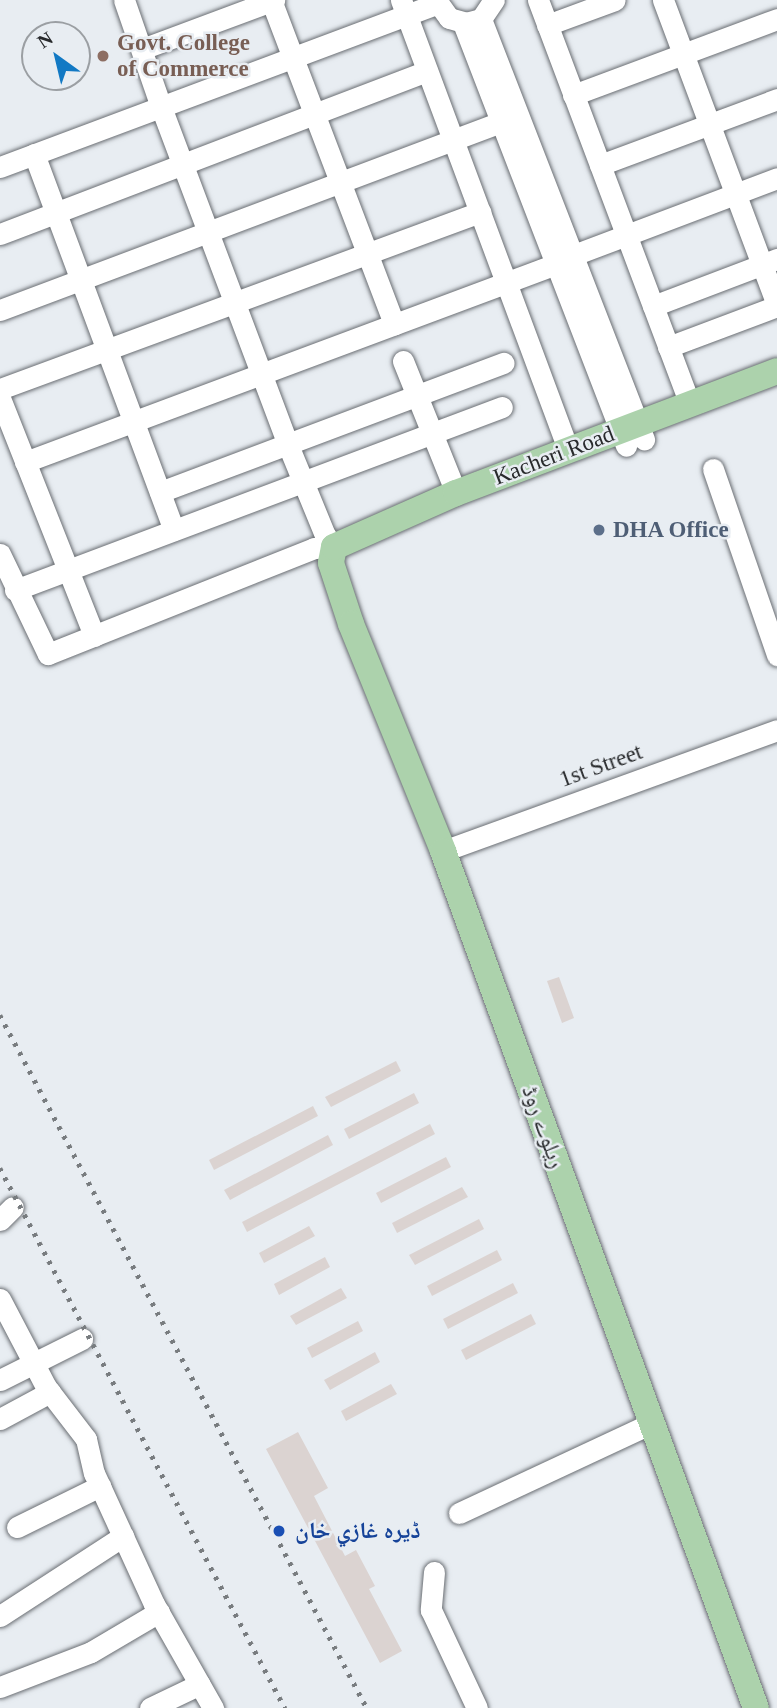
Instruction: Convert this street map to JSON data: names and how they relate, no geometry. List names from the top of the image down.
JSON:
{
  "streets": {
    "main road": ["Kacheri Road", "ریلوے روڈ"],
    "street": ["1st Street"]
  },
  "crossings": [
    ["Kacheri Road", "ریلوے روڈ"],
    ["1st Street", "ریلوے روڈ"]
  ],
  "places": ["Govt. College of Commerce", "DHA Office", "ڈيره غازي خان"],
  "north": "top left"
}
